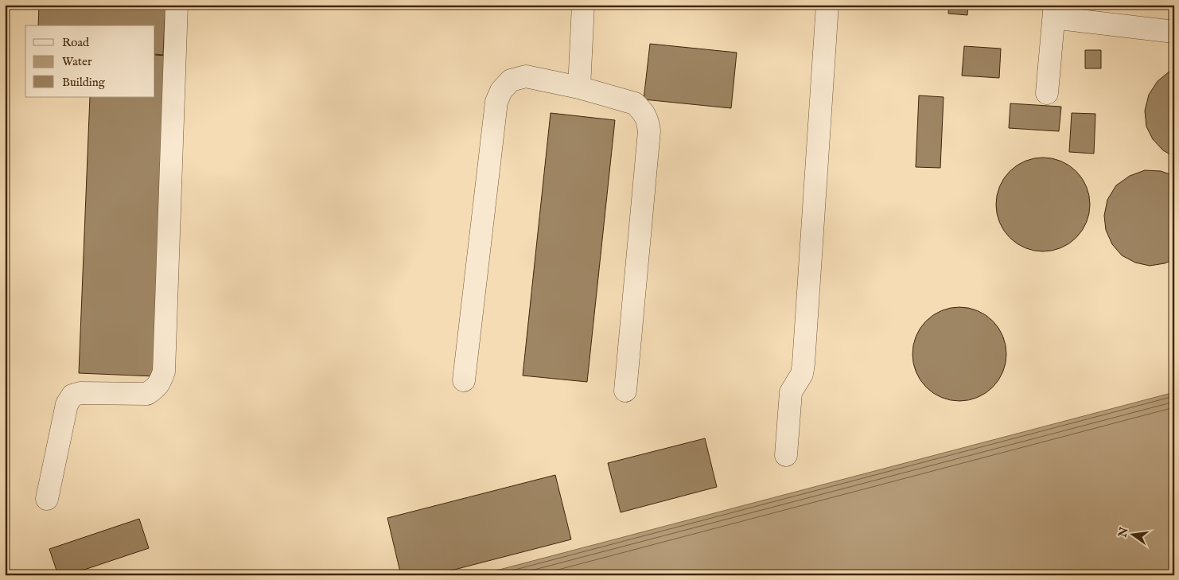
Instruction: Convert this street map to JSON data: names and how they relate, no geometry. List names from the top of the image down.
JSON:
{
  "legend": ["Road", "Water", "Building"],
  "north": "left"
}
